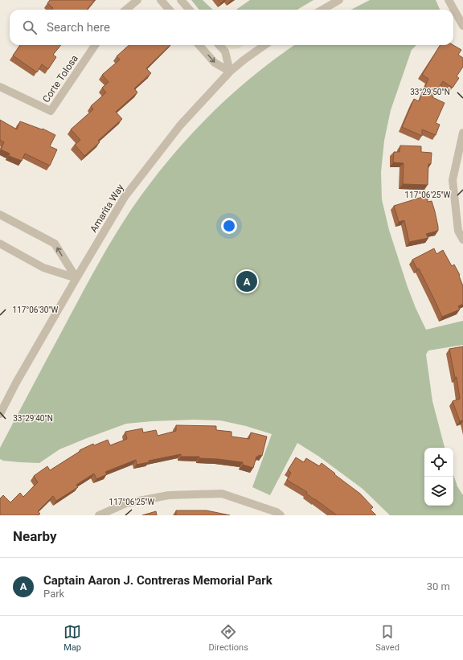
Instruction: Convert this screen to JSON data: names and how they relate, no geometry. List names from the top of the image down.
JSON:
{
  "streets": {
    "street": ["Corte Tolosa", "Amarita Way"]
  },
  "page": {
    "search": "Search here",
    "pins": "A",
    "heading": "Nearby",
    "list": [
      {
        "mark": "A",
        "name": "Captain Aaron J. Contreras Memorial Park",
        "note": "Park",
        "value": "30 m"
      }
    ],
    "nav": ["Map", "Directions", "Saved"]
  },
  "coordinates": [
    "33°29'50\"N",
    "117°06'25\"W",
    "117°06'30\"W",
    "33°29'40\"N"
  ]
}
